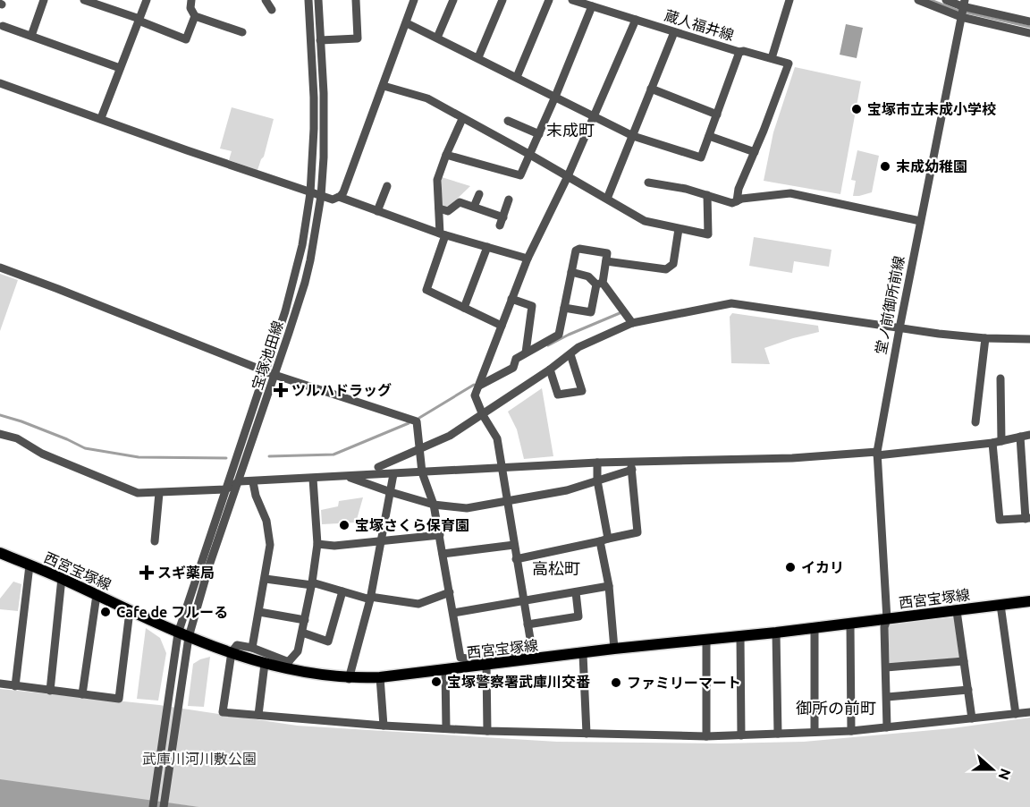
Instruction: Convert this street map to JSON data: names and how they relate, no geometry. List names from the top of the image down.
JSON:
{
  "streets": {
    "main road": ["西宮宝塚線"],
    "street": ["蔵人福井線", "堂ノ前御所前線", "宝塚池田線"]
  },
  "crossings": [
    ["堂ノ前御所前線", "西宮宝塚線"],
    ["宝塚池田線", "西宮宝塚線"]
  ],
  "districts": ["末成町", "高松町", "御所の前町"],
  "parks": ["武庫川河川敷公園"],
  "places": {
    "other": [
      "宝塚市立末成小学校",
      "末成幼稚園",
      "宝塚さくら保育園",
      "イカリ",
      "Cafe de フルーる",
      "宝塚警察署武庫川交番",
      "ファミリーマート"
    ],
    "health": ["ツルハドラッグ", "スギ薬局"]
  },
  "north": "right"
}
